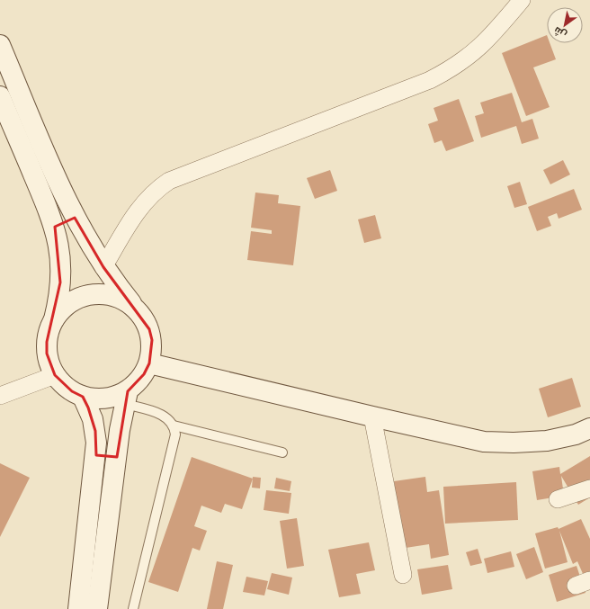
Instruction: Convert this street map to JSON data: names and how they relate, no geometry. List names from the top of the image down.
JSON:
{
  "north": "bottom left"
}
